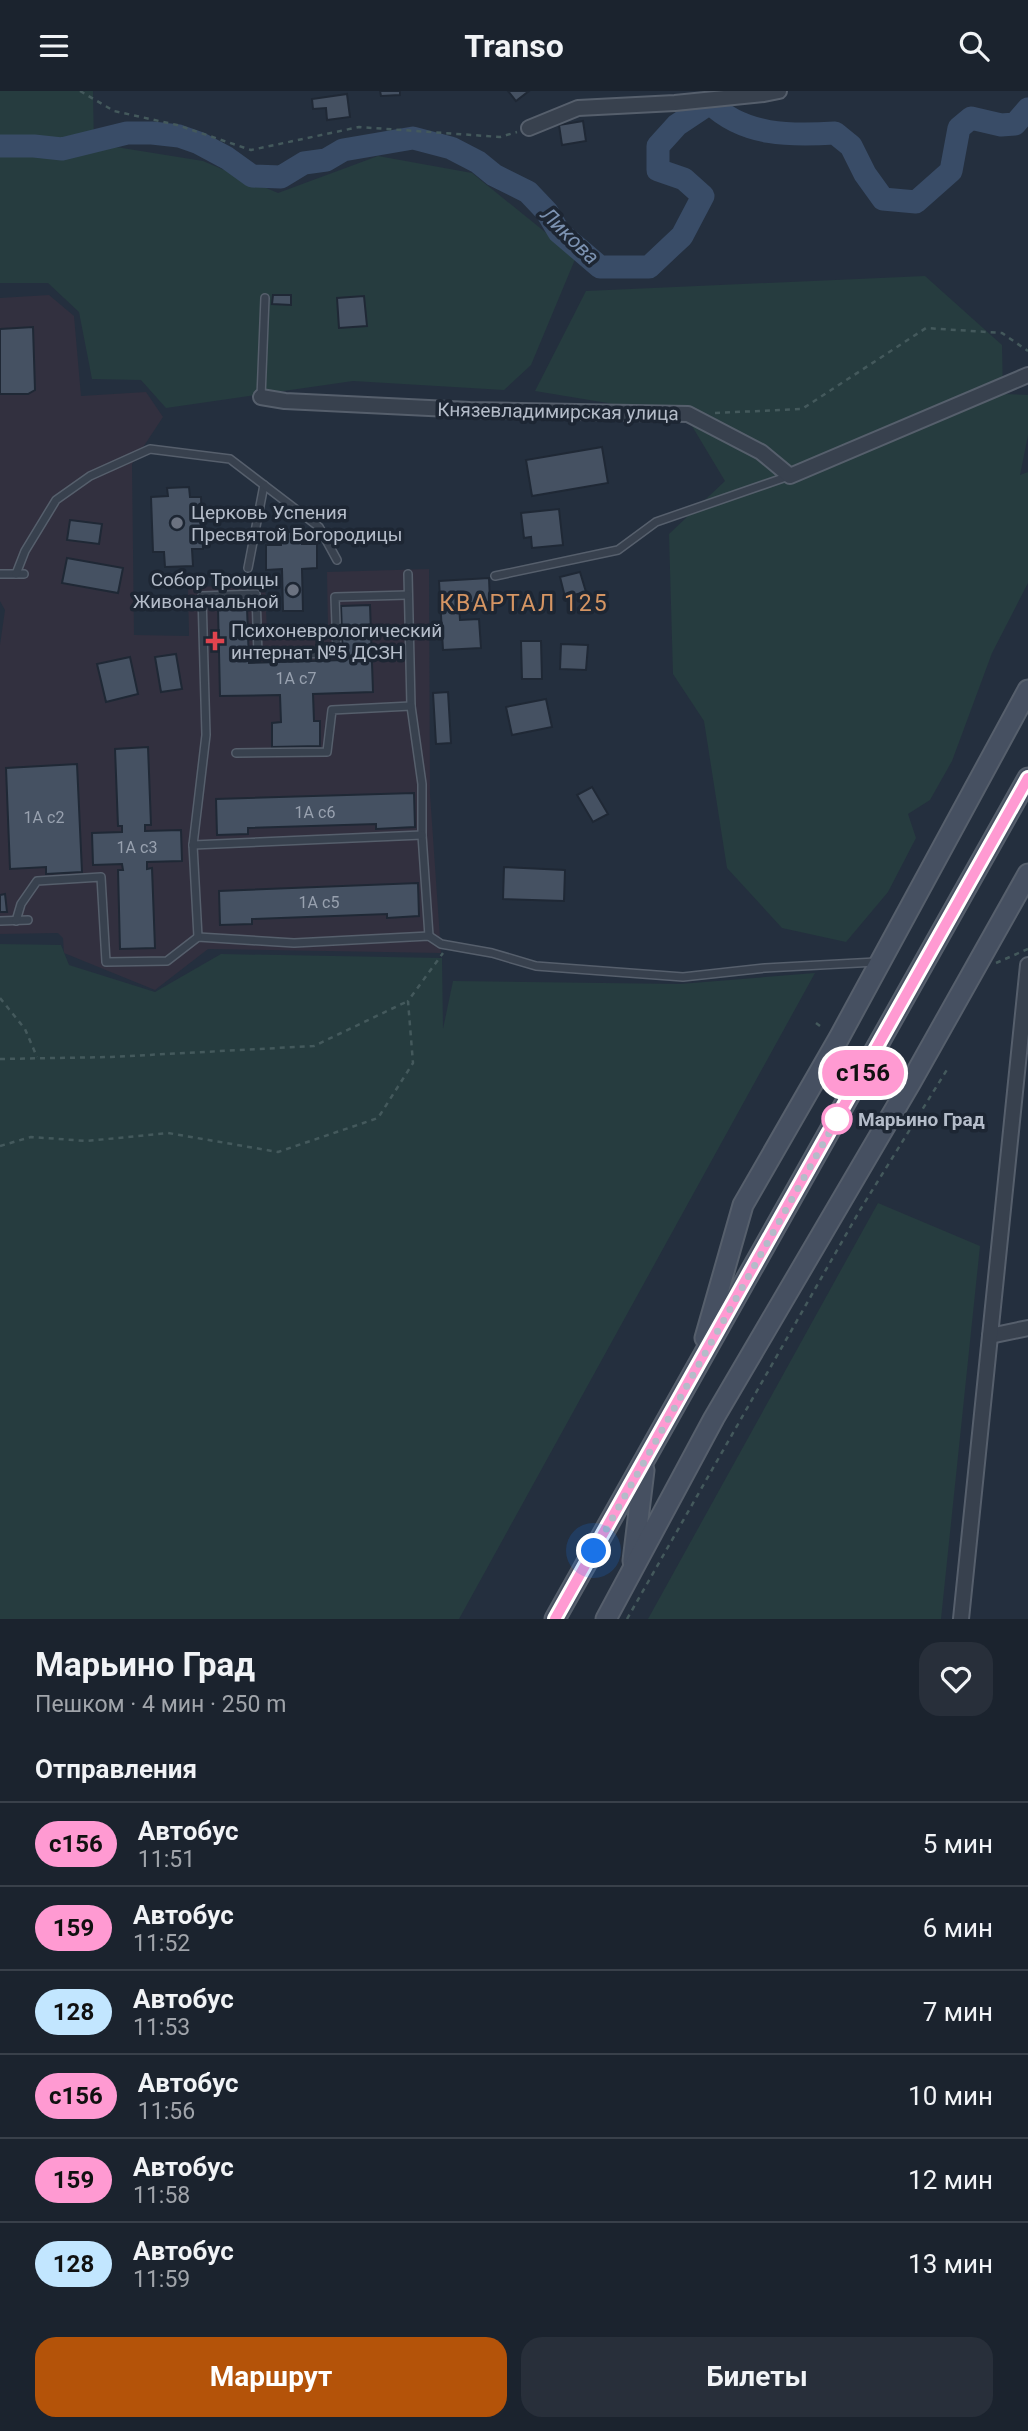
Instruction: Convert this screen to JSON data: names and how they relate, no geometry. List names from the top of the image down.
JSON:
{
  "streets": {
    "street": ["Князевладимирская улица"]
  },
  "districts": ["КВАРТАЛ 125"],
  "water": ["Ликова"],
  "places": {
    "other": ["Церковь Успения Пресвятой Богородицы", "Собор Троицы Живоначальной", "Марьино Град"],
    "health": ["Психоневрологический интернат №5 ДСЗН"]
  },
  "lines": ["bus line с156"],
  "house_numbers": [
    "1А с7",
    "1А с6",
    "1А с2",
    "1А с3",
    "1А с5"
  ],
  "page": {
    "header": "Transo",
    "on_map": "с156",
    "heading": [
      ["Марьино Град", "Пешком · 4 мин · 250 m"],
      "Отправления"
    ],
    "list": [
      {
        "mark": "с156",
        "name": "Автобус",
        "note": "11:51",
        "value": "5 мин"
      },
      {
        "mark": "159",
        "name": "Автобус",
        "note": "11:52",
        "value": "6 мин"
      },
      {
        "mark": "128",
        "name": "Автобус",
        "note": "11:53",
        "value": "7 мин"
      },
      {
        "mark": "с156",
        "name": "Автобус",
        "note": "11:56",
        "value": "10 мин"
      },
      {
        "mark": "159",
        "name": "Автобус",
        "note": "11:58",
        "value": "12 мин"
      },
      {
        "mark": "128",
        "name": "Автобус",
        "note": "11:59",
        "value": "13 мин"
      }
    ],
    "buttons": ["Маршрут", "Билеты"]
  }
}
